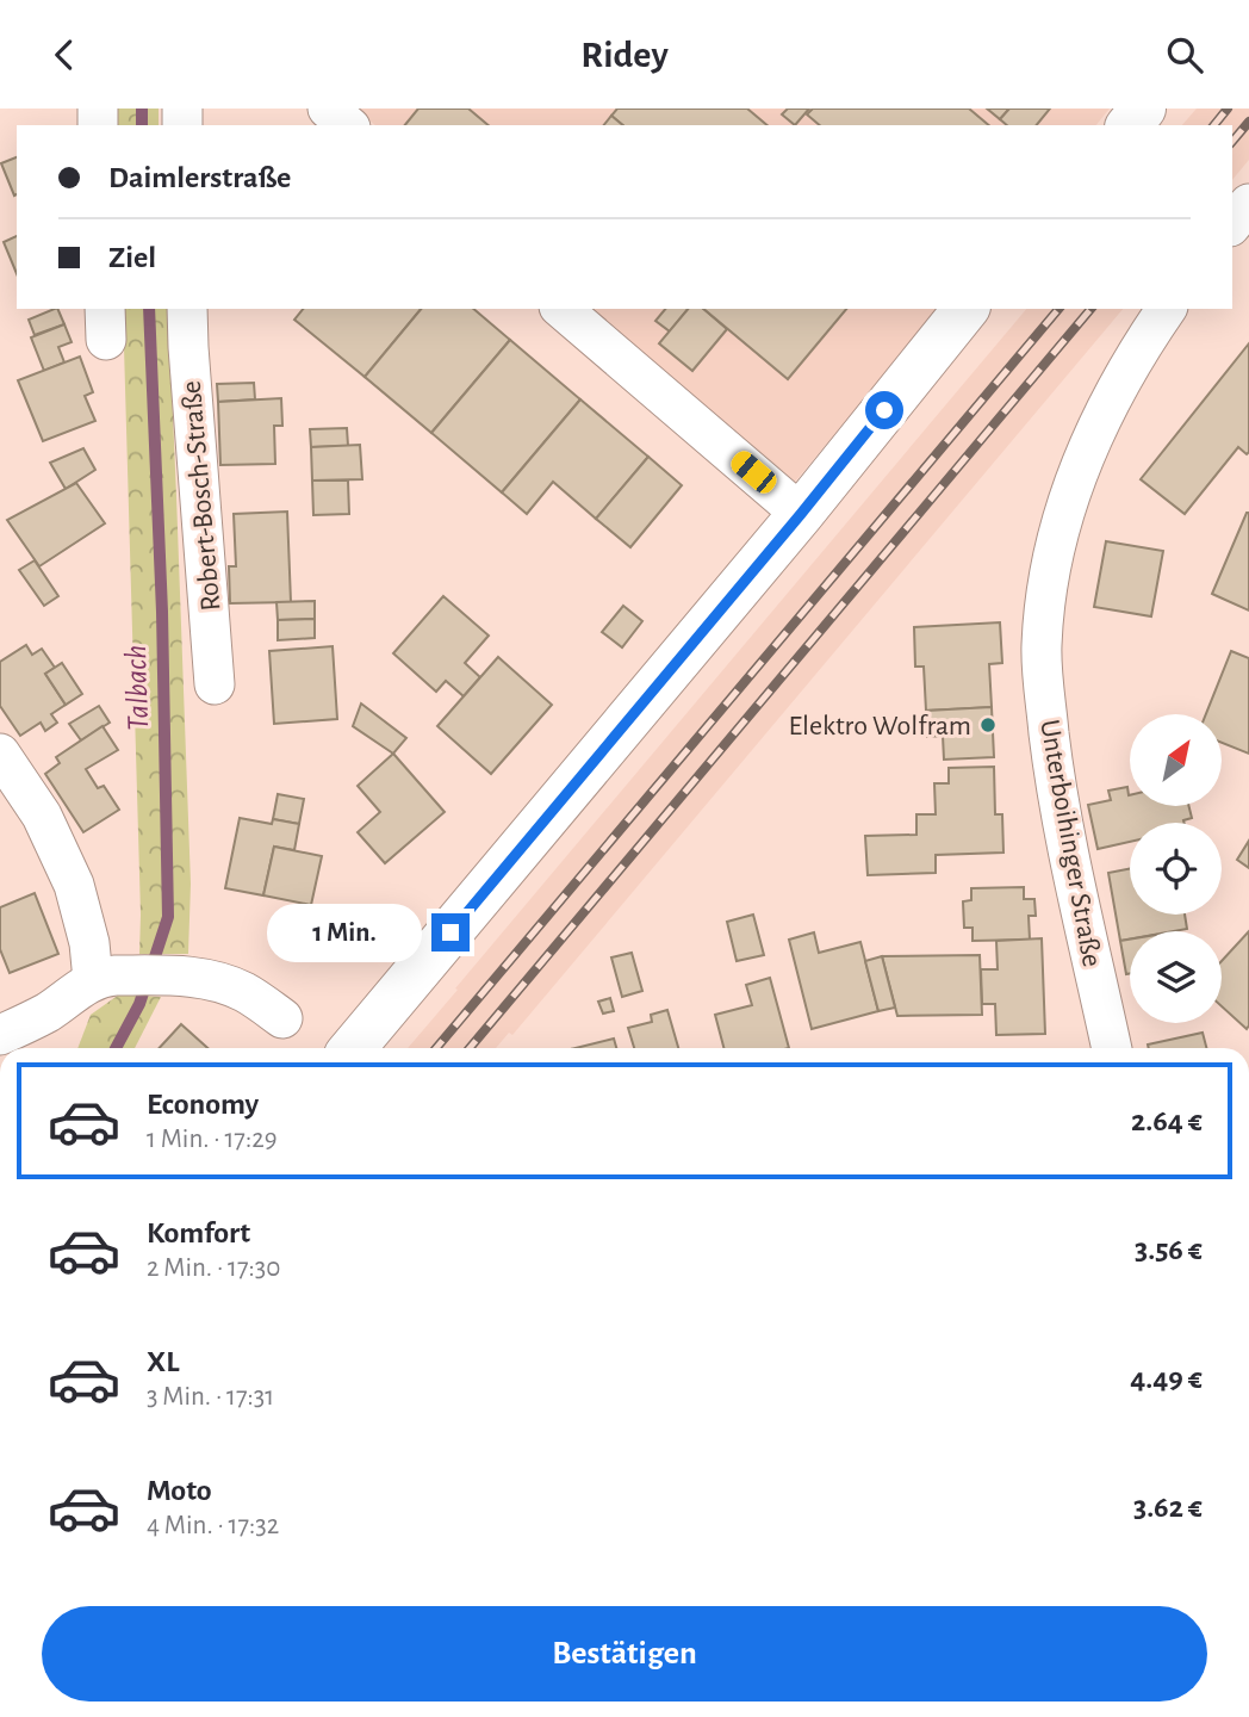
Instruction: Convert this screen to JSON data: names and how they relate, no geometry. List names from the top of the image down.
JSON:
{
  "streets": {
    "street": ["Robert-Bosch-Straße", "Unterboihinger Straße"]
  },
  "water": ["Talbach"],
  "places": ["Elektro Wolfram"],
  "north": "top right",
  "page": {
    "header": "Ridey",
    "banner": ["Daimlerstraße", "Ziel"],
    "bubble": "1 Min.",
    "list": [
      {
        "name": "Economy",
        "note": "1 Min. · 17:29",
        "value": "2.64 €"
      },
      {
        "name": "Komfort",
        "note": "2 Min. · 17:30",
        "value": "3.56 €"
      },
      {
        "name": "XL",
        "note": "3 Min. · 17:31",
        "value": "4.49 €"
      },
      {
        "name": "Moto",
        "note": "4 Min. · 17:32",
        "value": "3.62 €"
      }
    ],
    "buttons": "Bestätigen"
  }
}
